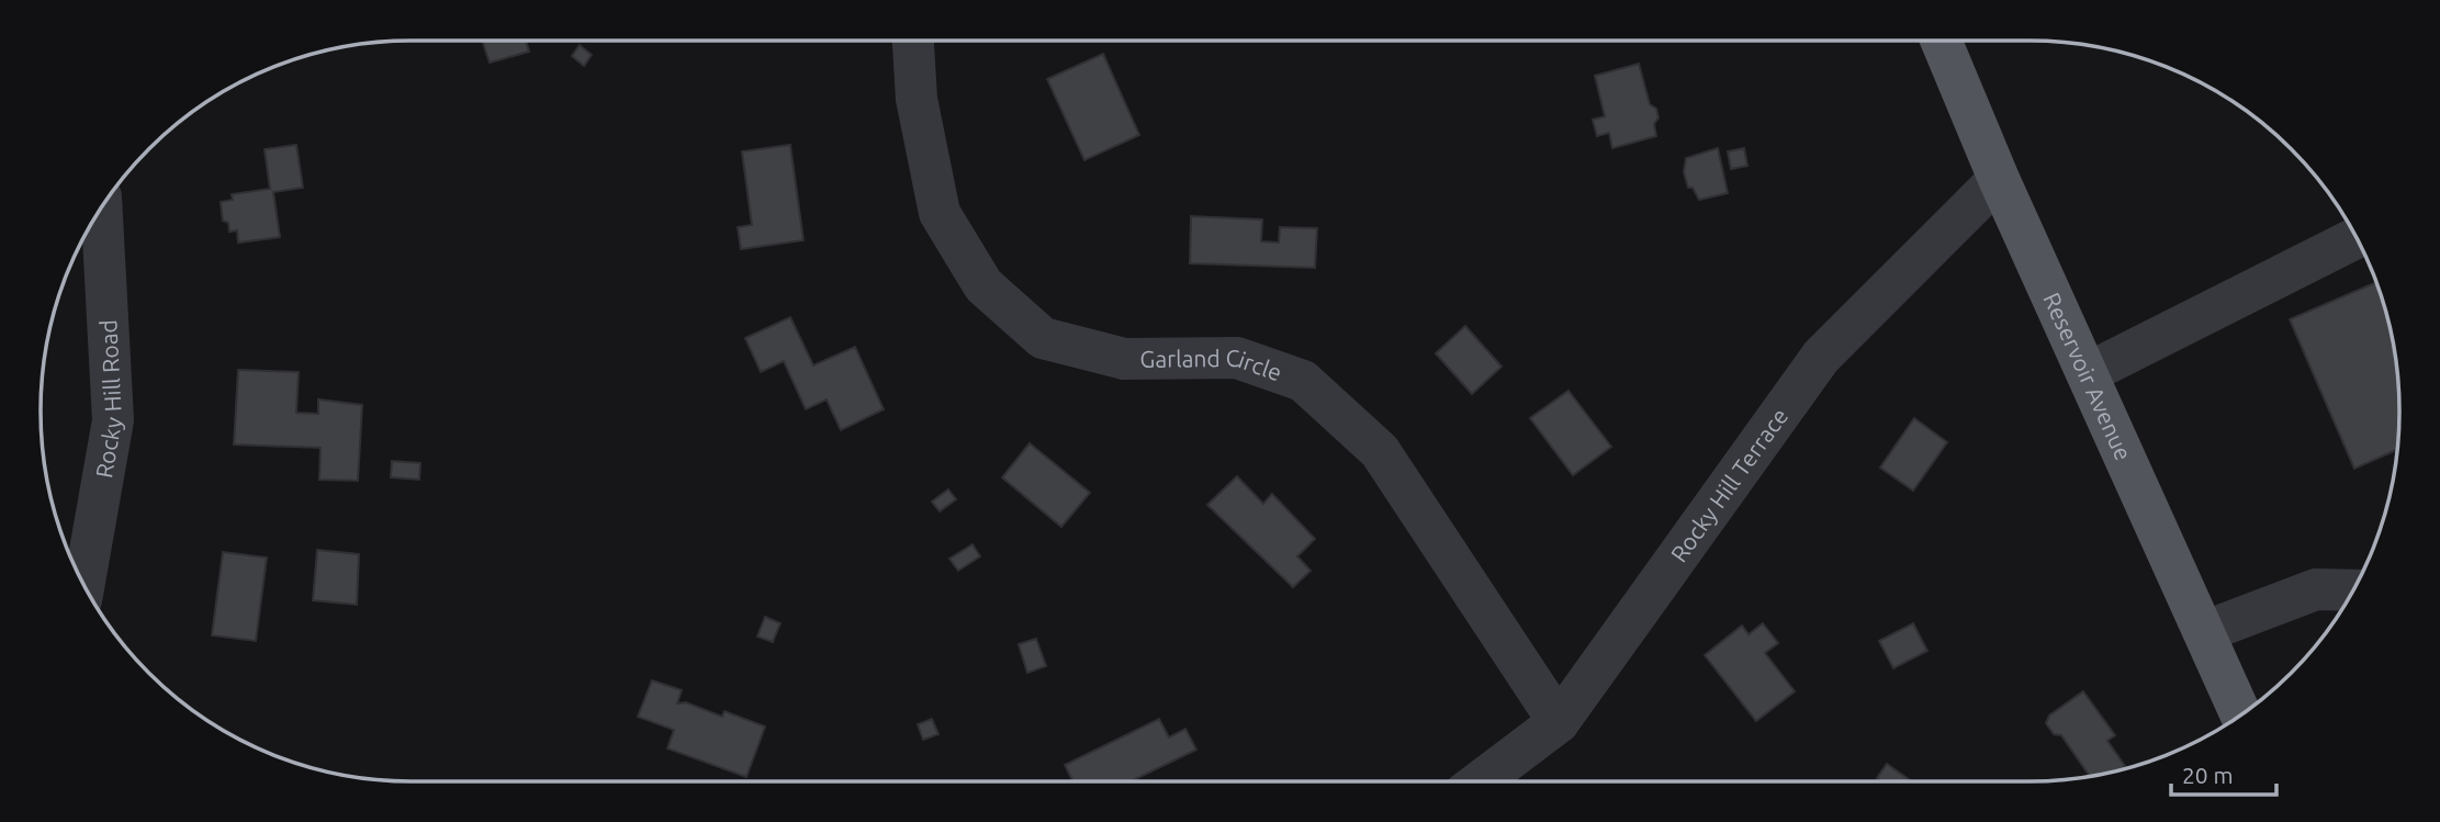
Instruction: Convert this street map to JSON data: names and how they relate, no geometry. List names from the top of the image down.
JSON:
{
  "streets": {
    "main road": ["Reservoir Avenue"],
    "street": ["Garland Circle", "Rocky Hill Road", "Rocky Hill Terrace"]
  },
  "crossings": [
    ["Garland Circle", "Rocky Hill Terrace"],
    ["Reservoir Avenue", "Rocky Hill Terrace"]
  ],
  "scale_bar": "20 m"
}
